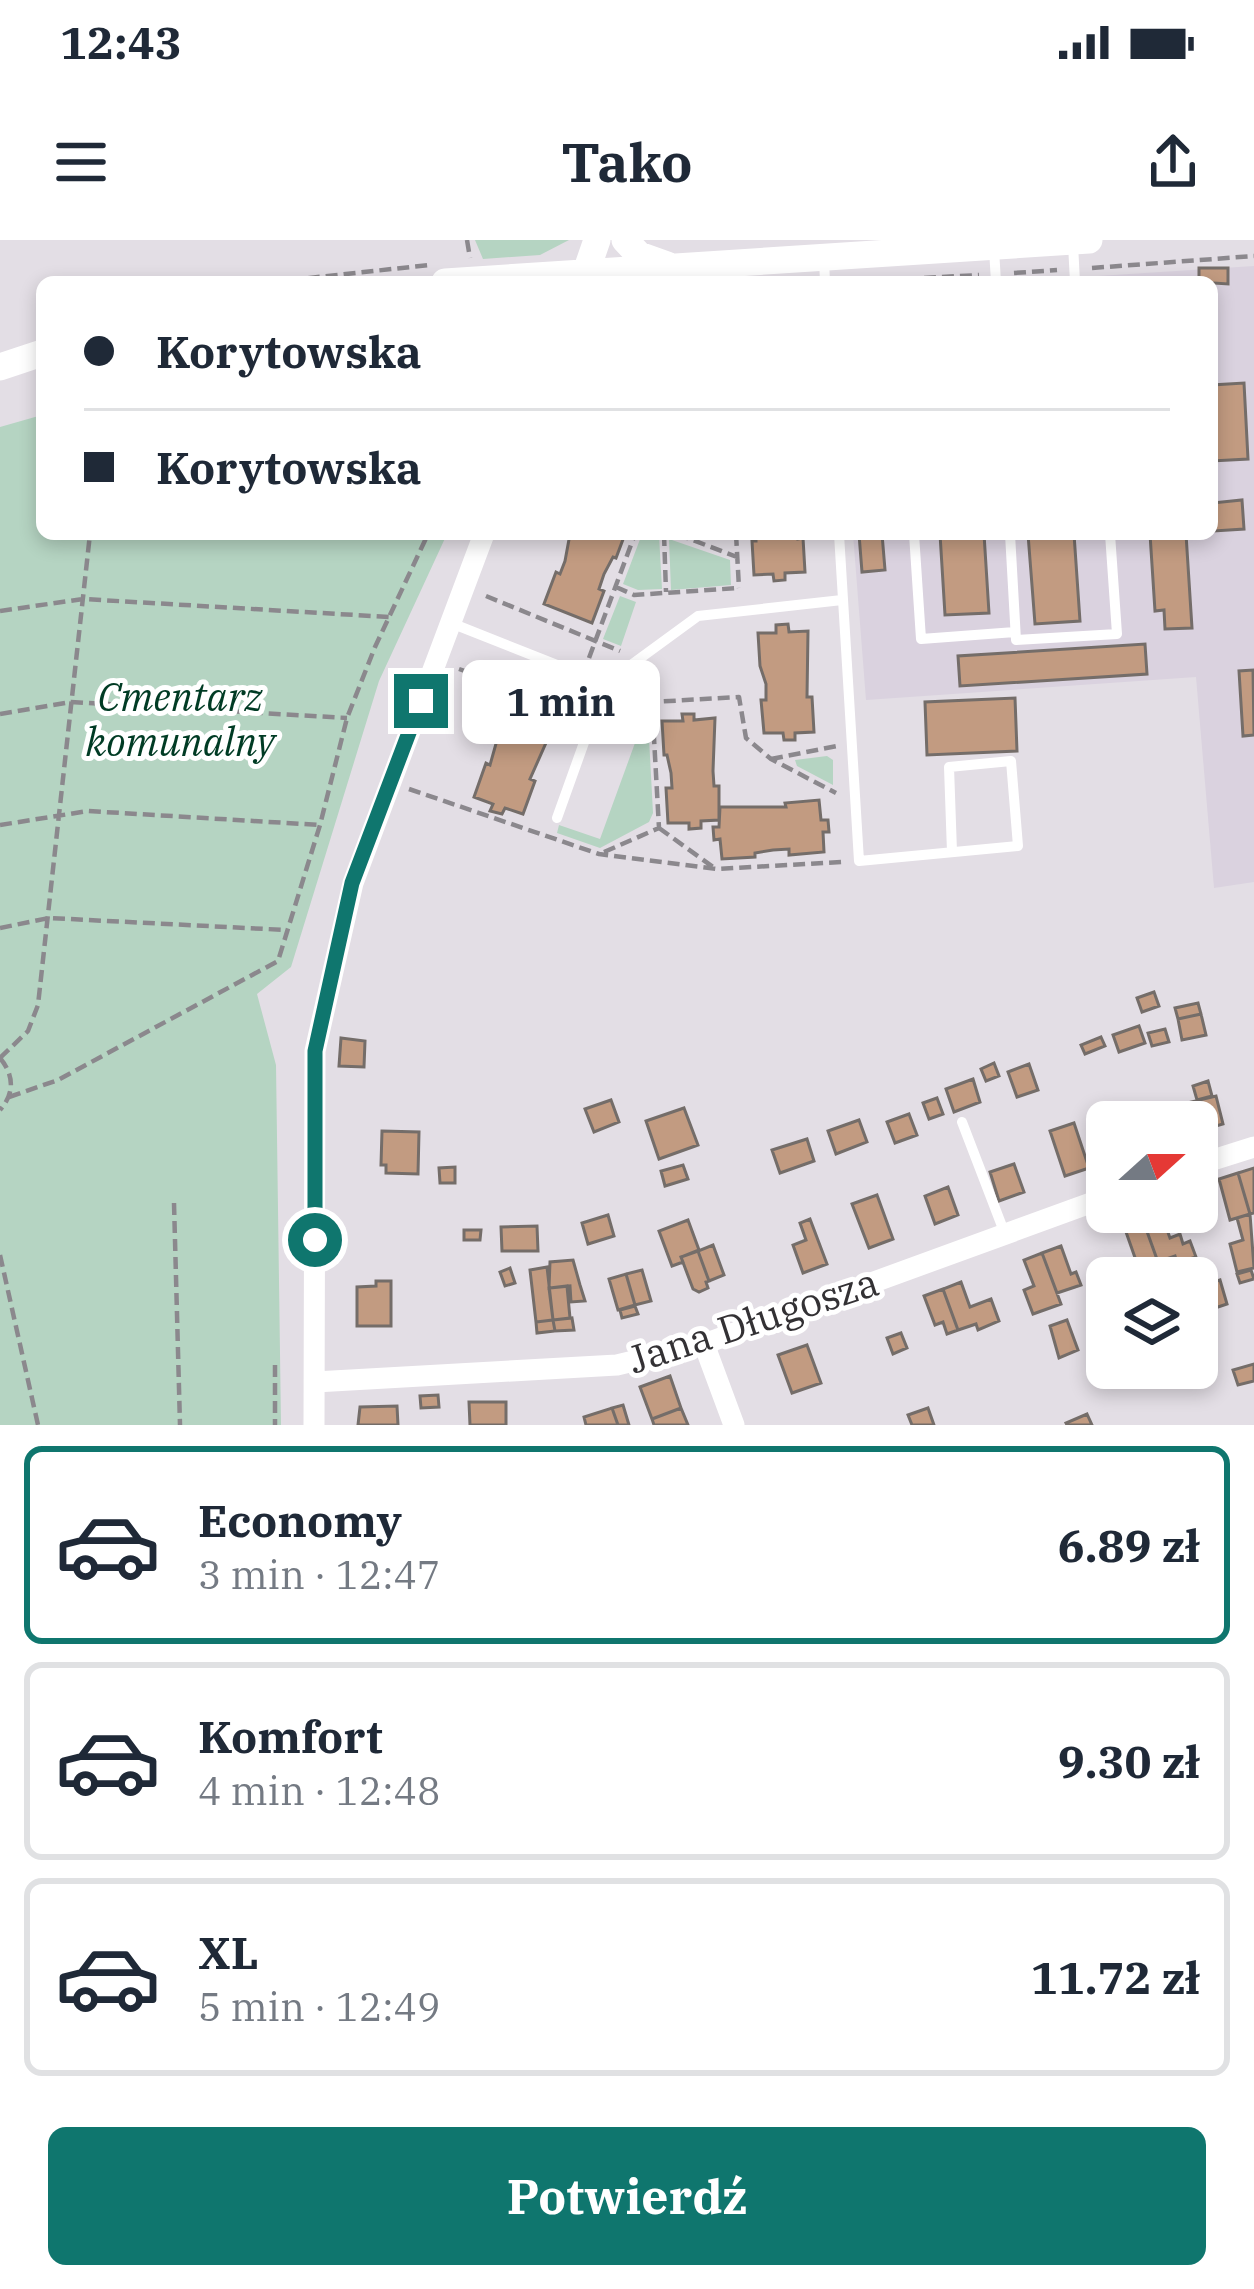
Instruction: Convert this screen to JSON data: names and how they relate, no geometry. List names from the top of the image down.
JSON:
{
  "streets": {
    "street": ["Jana Długosza"]
  },
  "parks": ["Cmentarz komunalny"],
  "north": "right",
  "page": {
    "status": "12:43",
    "header": "Tako",
    "banner": ["Korytowska", "Korytowska"],
    "bubble": "1 min",
    "list": [
      {
        "name": "Economy",
        "note": "3 min · 12:47",
        "value": "6.89 zł"
      },
      {
        "name": "Komfort",
        "note": "4 min · 12:48",
        "value": "9.30 zł"
      },
      {
        "name": "XL",
        "note": "5 min · 12:49",
        "value": "11.72 zł"
      }
    ],
    "buttons": "Potwierdź"
  }
}
